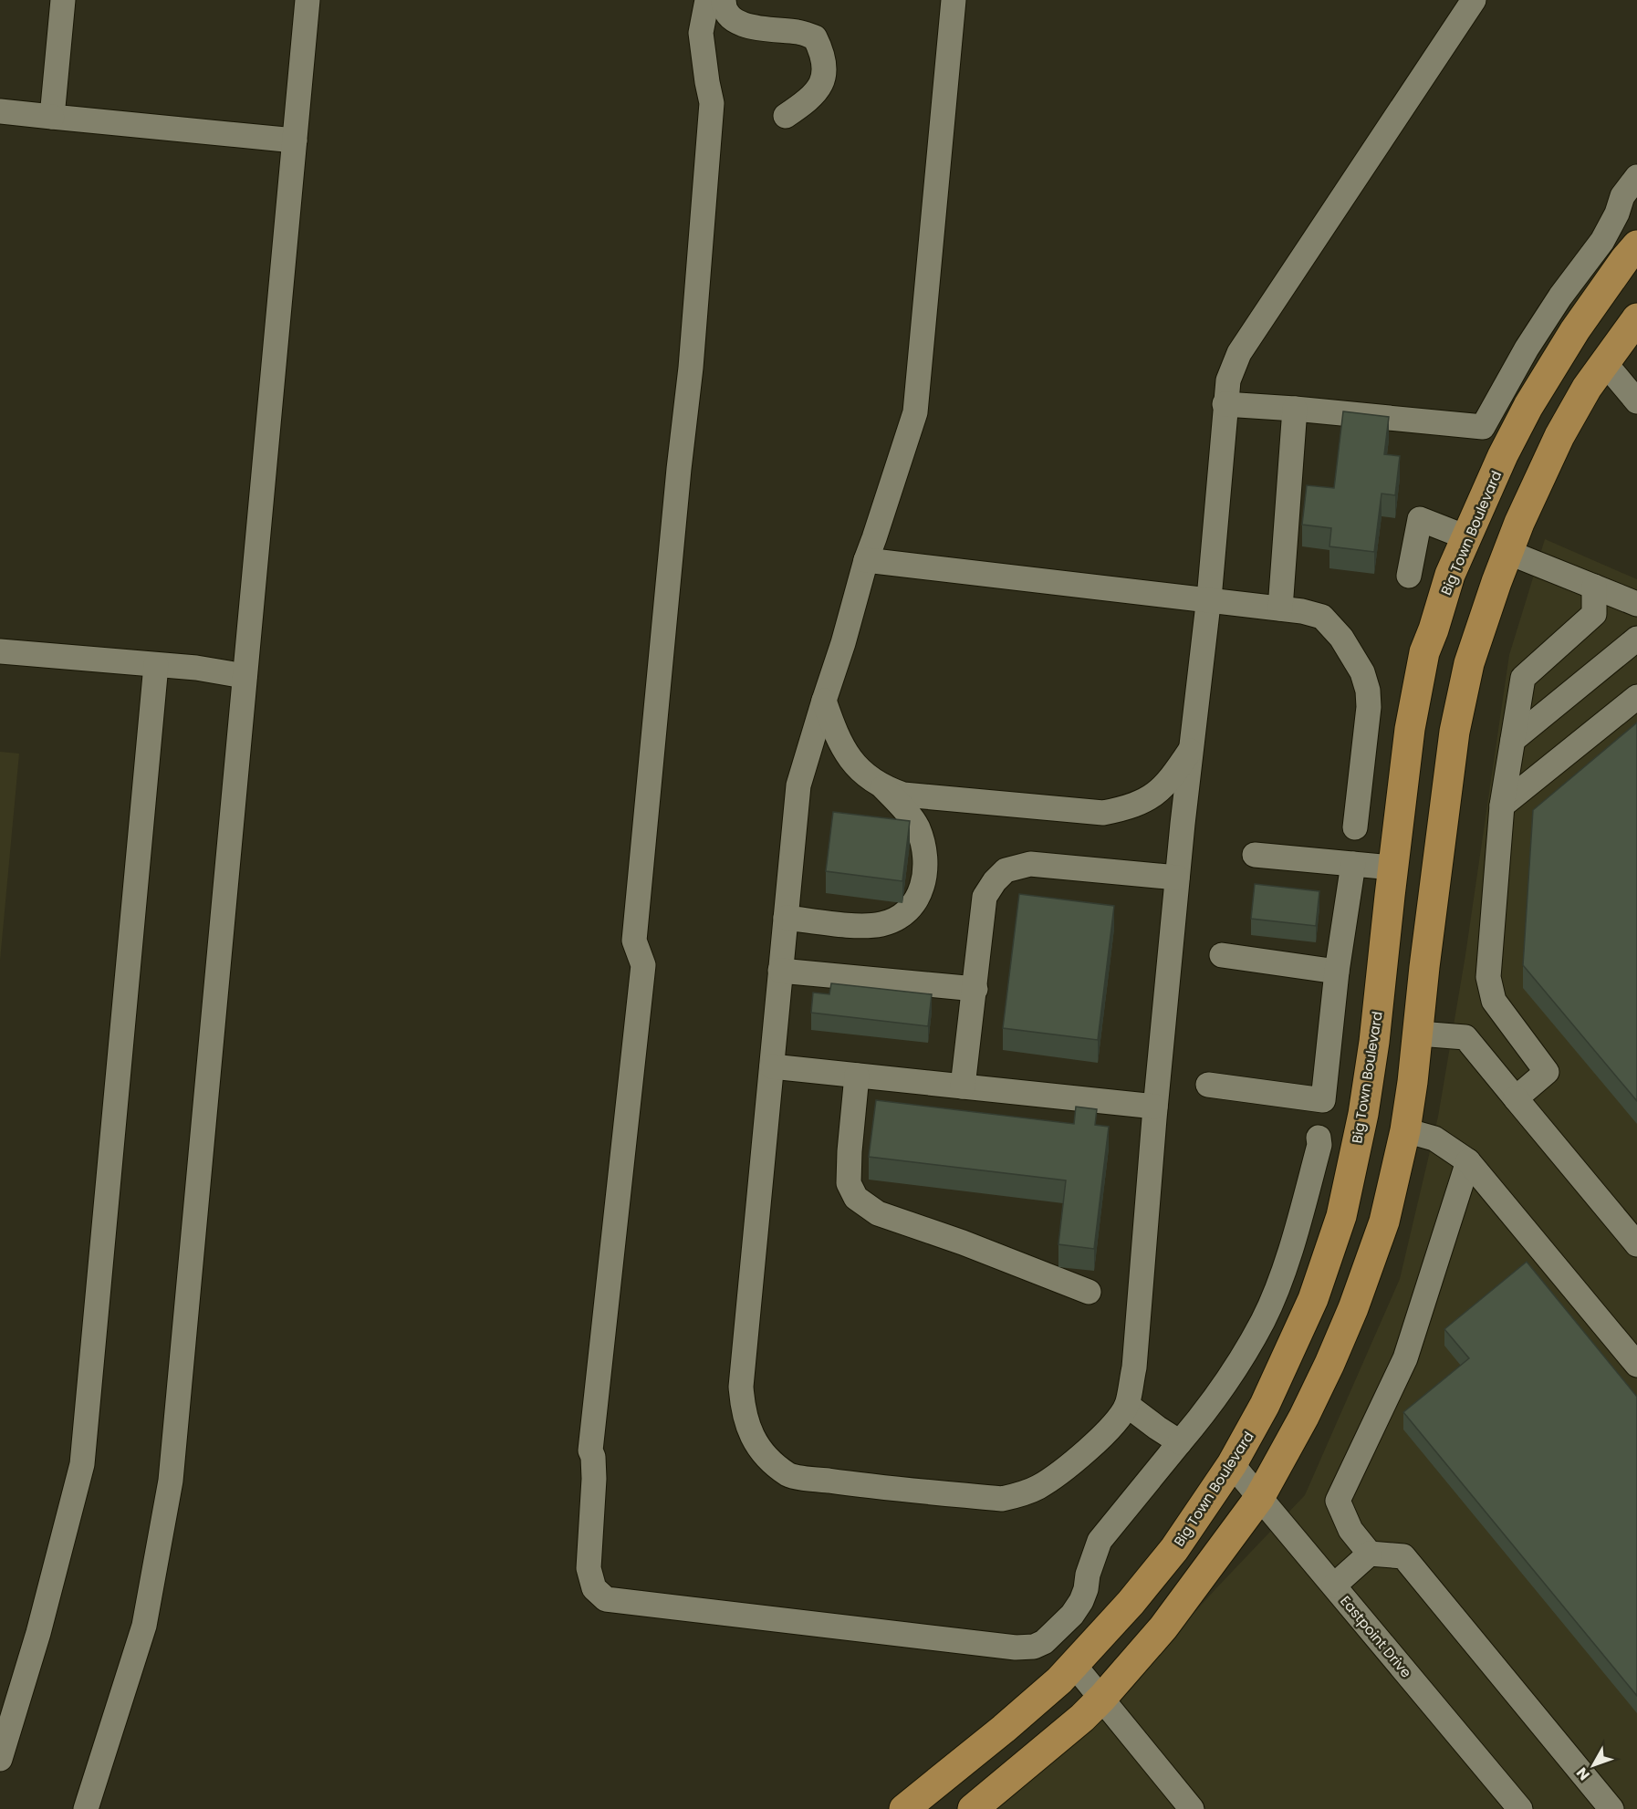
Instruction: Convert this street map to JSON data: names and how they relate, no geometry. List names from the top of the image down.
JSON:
{
  "streets": {
    "main road": ["Big Town Boulevard"],
    "street": ["Eastpoint Drive"]
  },
  "crossings": [
    ["Big Town Boulevard", "Eastpoint Drive"]
  ],
  "north": "bottom left"
}
